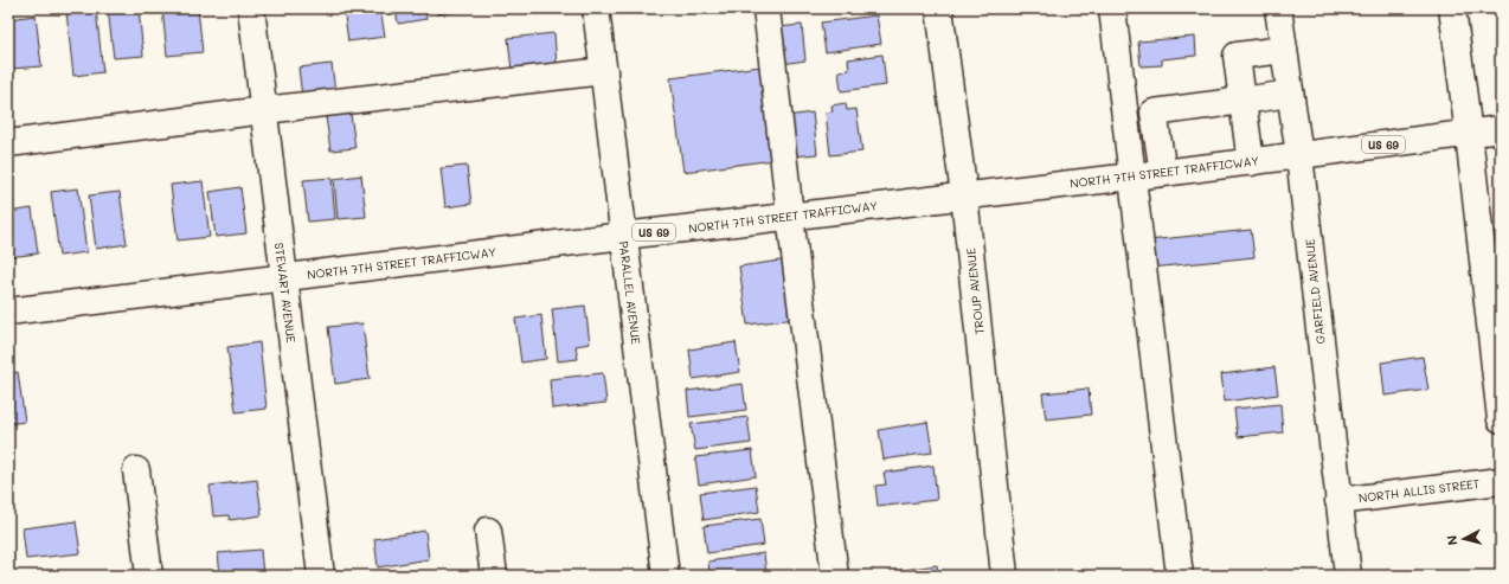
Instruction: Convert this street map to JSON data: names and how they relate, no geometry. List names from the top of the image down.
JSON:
{
  "streets": {
    "street": [
      "US 69",
      "NORTH 7TH STREET TRAFFICWAY",
      "TROUP AVENUE",
      "GARFIELD AVENUE",
      "STEWART AVENUE",
      "PARALLEL AVENUE",
      "NORTH ALLIS STREET"
    ]
  },
  "crossings": [
    ["NORTH 7TH STREET TRAFFICWAY", "TROUP AVENUE"],
    ["NORTH 7TH STREET TRAFFICWAY", "GARFIELD AVENUE"],
    ["NORTH 7TH STREET TRAFFICWAY", "STEWART AVENUE"],
    ["NORTH 7TH STREET TRAFFICWAY", "PARALLEL AVENUE"],
    ["GARFIELD AVENUE", "NORTH ALLIS STREET"]
  ],
  "north": "left"
}
